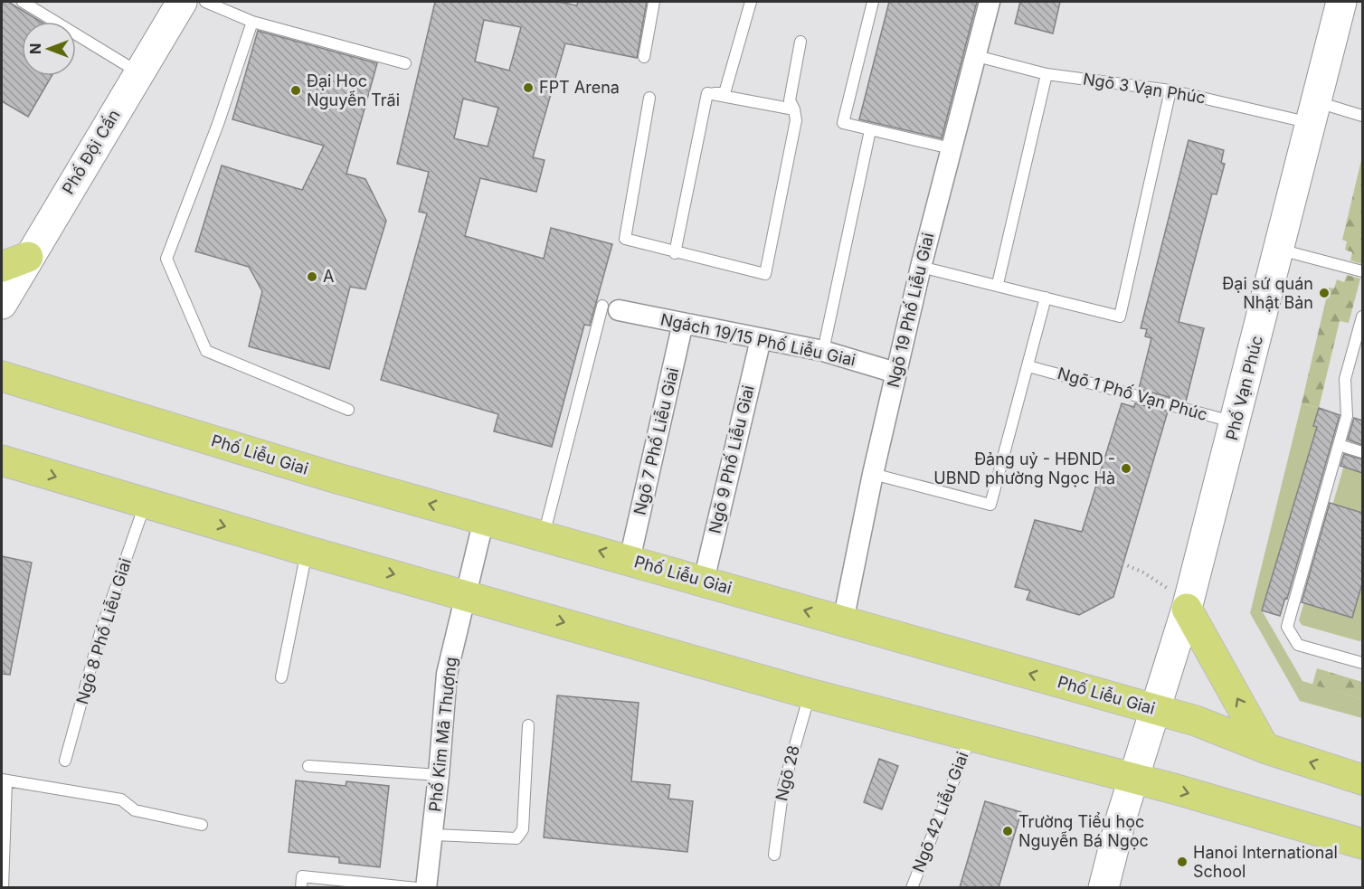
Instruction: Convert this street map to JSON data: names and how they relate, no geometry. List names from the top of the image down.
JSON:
{
  "streets": {
    "main road": ["Phố Liễu Giai"],
    "street": [
      "Phố Đội Cấn",
      "Ngõ 19 Phố Liễu Giai",
      "Ngách 19/15 Phố Liễu Giai",
      "Phố Vạn Phúc",
      "Ngõ 7 Phố Liễu Giai",
      "Ngõ 9 Phố Liễu Giai",
      "Phố Kim Mã Thượng"
    ],
    "lane": [
      "Ngõ 3 Vạn Phúc",
      "Ngõ 1 Phố Vạn Phúc",
      "Ngõ 8 Phố Liễu Giai",
      "Ngõ 28",
      "Ngõ 42 Liễu Giai"
    ]
  },
  "crossings": [
    ["Ngõ 3 Vạn Phúc", "Ngõ 19 Phố Liễu Giai"],
    ["Ngõ 3 Vạn Phúc", "Phố Vạn Phúc"],
    ["Ngõ 19 Phố Liễu Giai", "Ngách 19/15 Phố Liễu Giai"],
    ["Ngõ 19 Phố Liễu Giai", "Phố Liễu Giai"],
    ["Ngách 19/15 Phố Liễu Giai", "Ngõ 7 Phố Liễu Giai"],
    ["Ngách 19/15 Phố Liễu Giai", "Ngõ 9 Phố Liễu Giai"],
    ["Phố Vạn Phúc", "Ngõ 1 Phố Vạn Phúc"],
    ["Phố Vạn Phúc", "Phố Liễu Giai"],
    ["Ngõ 7 Phố Liễu Giai", "Phố Liễu Giai"],
    ["Phố Liễu Giai", "Ngõ 9 Phố Liễu Giai"],
    ["Phố Liễu Giai", "Phố Kim Mã Thượng"]
  ],
  "places": [
    "FPT Arena",
    "Đại Học Nguyễn Trãi",
    "A",
    "Đại sứ quán Nhật Bản",
    "Đảng uỷ - HĐND - UBND phường Ngọc Hà",
    "Trường Tiểu học Nguyễn Bá Ngọc",
    "Hanoi International School"
  ],
  "north": "left"
}
